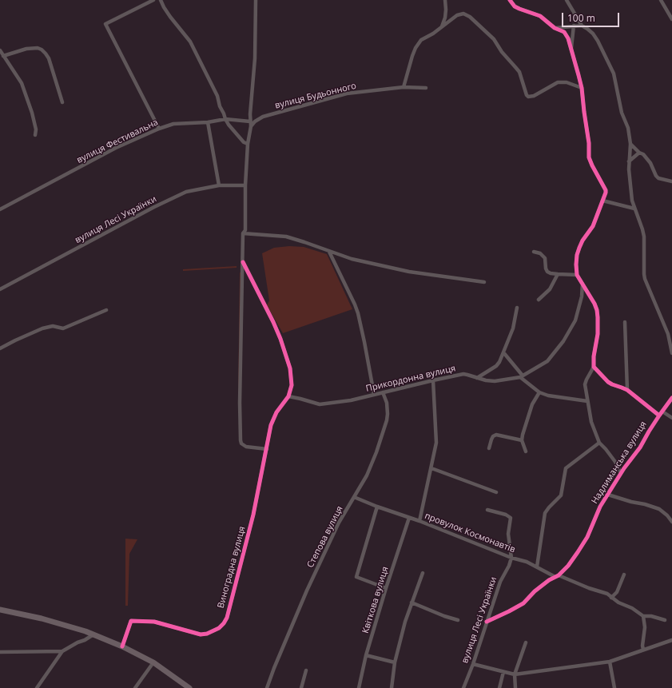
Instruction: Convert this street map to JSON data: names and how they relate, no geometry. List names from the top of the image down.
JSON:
{
  "streets": {
    "street": [
      "вулиця Будьонного",
      "вулиця Фестивальна",
      "вулиця Лесі Українки",
      "Прикордонна вулиця",
      "Надлиманська вулиця",
      "провулок Космонавтів",
      "Степова вулиця",
      "Виноградна вулиця",
      "Квіткова вулиця"
    ]
  },
  "crossings": [
    ["вулиця Лесі Українки", "Надлиманська вулиця"],
    ["вулиця Лесі Українки", "провулок Космонавтів"],
    ["Прикордонна вулиця", "Степова вулиця"],
    ["Прикордонна вулиця", "Виноградна вулиця"],
    ["Надлиманська вулиця", "провулок Космонавтів"],
    ["провулок Космонавтів", "Степова вулиця"],
    ["провулок Космонавтів", "Квіткова вулиця"]
  ],
  "scale_bar": "100 m"
}
